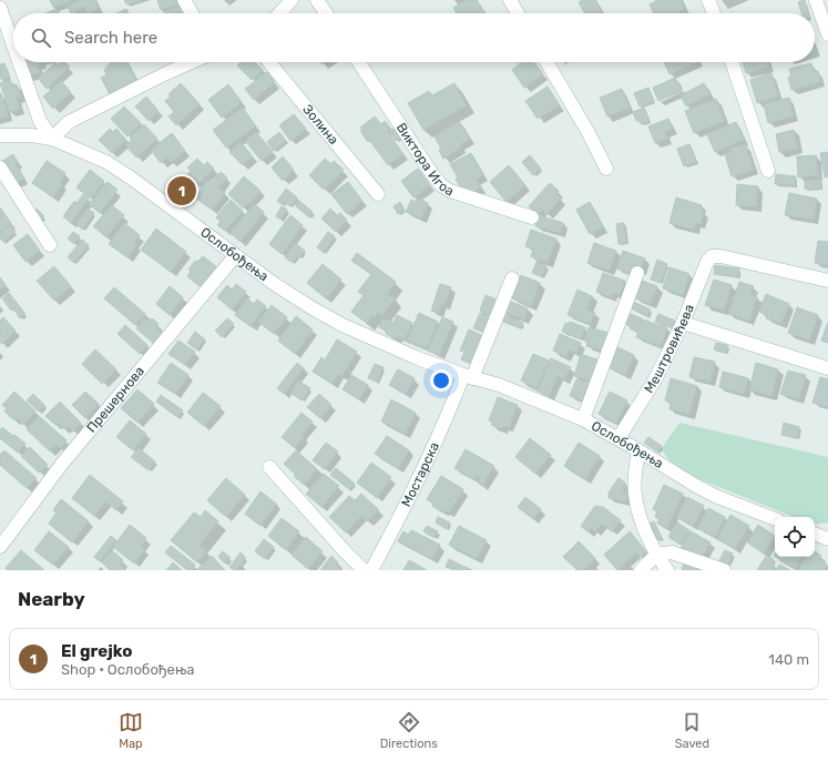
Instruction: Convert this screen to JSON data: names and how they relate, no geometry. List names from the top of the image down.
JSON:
{
  "streets": {
    "street": [
      "Золина",
      "Виктора Игоа",
      "Ослобођења",
      "Мештровићева",
      "Прешернова",
      "Мостарска"
    ]
  },
  "crossings": [
    ["Ослобођења", "Мештровићева"],
    ["Ослобођења", "Прешернова"],
    ["Ослобођења", "Мостарска"]
  ],
  "page": {
    "search": "Search here",
    "pins": "1",
    "heading": "Nearby",
    "list": [
      {
        "mark": "1",
        "name": "El grejko",
        "note": "Shop · Ослобођења",
        "value": "140 m"
      }
    ],
    "nav": ["Map", "Directions", "Saved"]
  }
}
